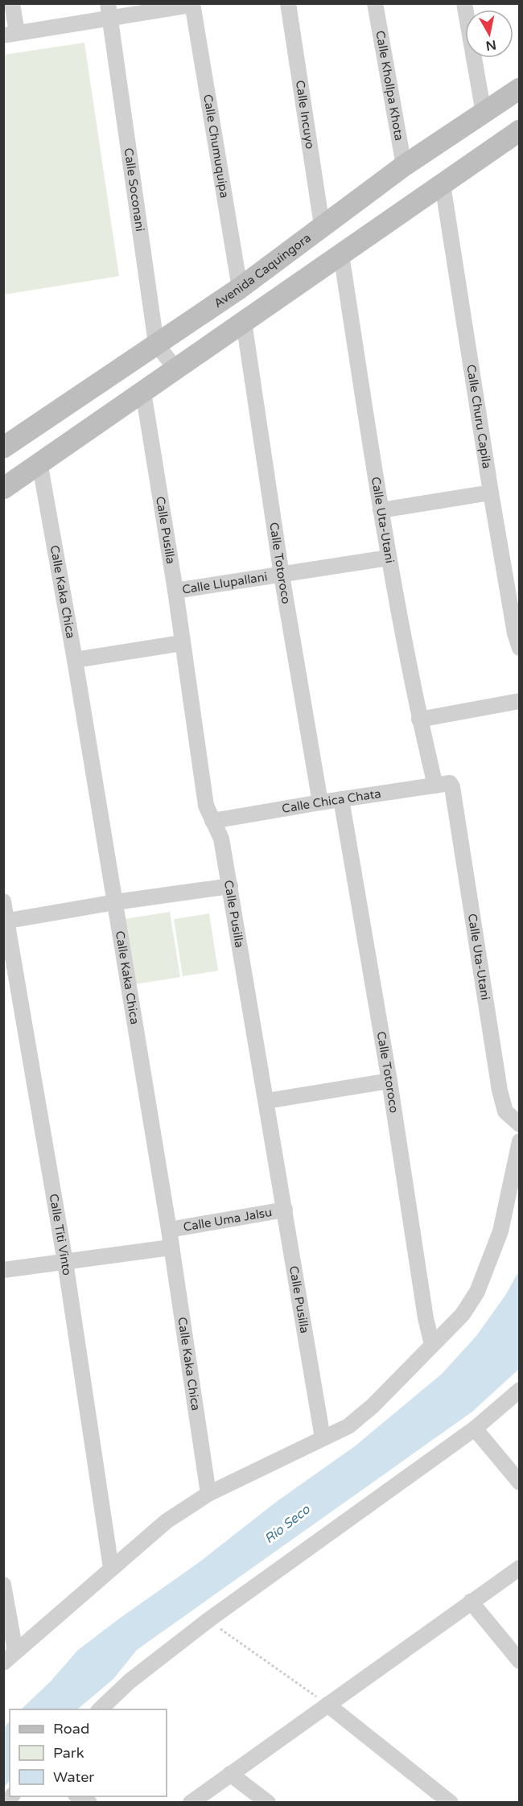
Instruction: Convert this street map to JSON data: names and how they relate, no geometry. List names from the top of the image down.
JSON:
{
  "streets": {
    "street": [
      "Calle Khollpa Khota",
      "Calle Incuyo",
      "Calle Chumuquipa",
      "Calle Soconani",
      "Avenida Caquingora",
      "Calle Churu Capila",
      "Calle Uta-Utani",
      "Calle Pusilla",
      "Calle Totoroco",
      "Calle Llupallani",
      "Calle Kaka Chica",
      "Calle Chica Chata",
      "Calle Uma Jalsu",
      "Calle Titi Vinto"
    ]
  },
  "crossings": [
    ["Calle Khollpa Khota", "Avenida Caquingora"],
    ["Calle Incuyo", "Avenida Caquingora"],
    ["Calle Chumuquipa", "Avenida Caquingora"],
    ["Calle Soconani", "Avenida Caquingora"],
    ["Calle Uta-Utani", "Calle Llupallani"],
    ["Calle Uta-Utani", "Calle Chica Chata"],
    ["Calle Pusilla", "Calle Llupallani"],
    ["Calle Pusilla", "Calle Chica Chata"],
    ["Calle Pusilla", "Calle Uma Jalsu"],
    ["Calle Totoroco", "Calle Llupallani"],
    ["Calle Totoroco", "Calle Chica Chata"],
    ["Calle Kaka Chica", "Calle Uma Jalsu"]
  ],
  "water": ["Río Seco"],
  "legend": ["Road", "Park", "Water"],
  "north": "bottom"
}
